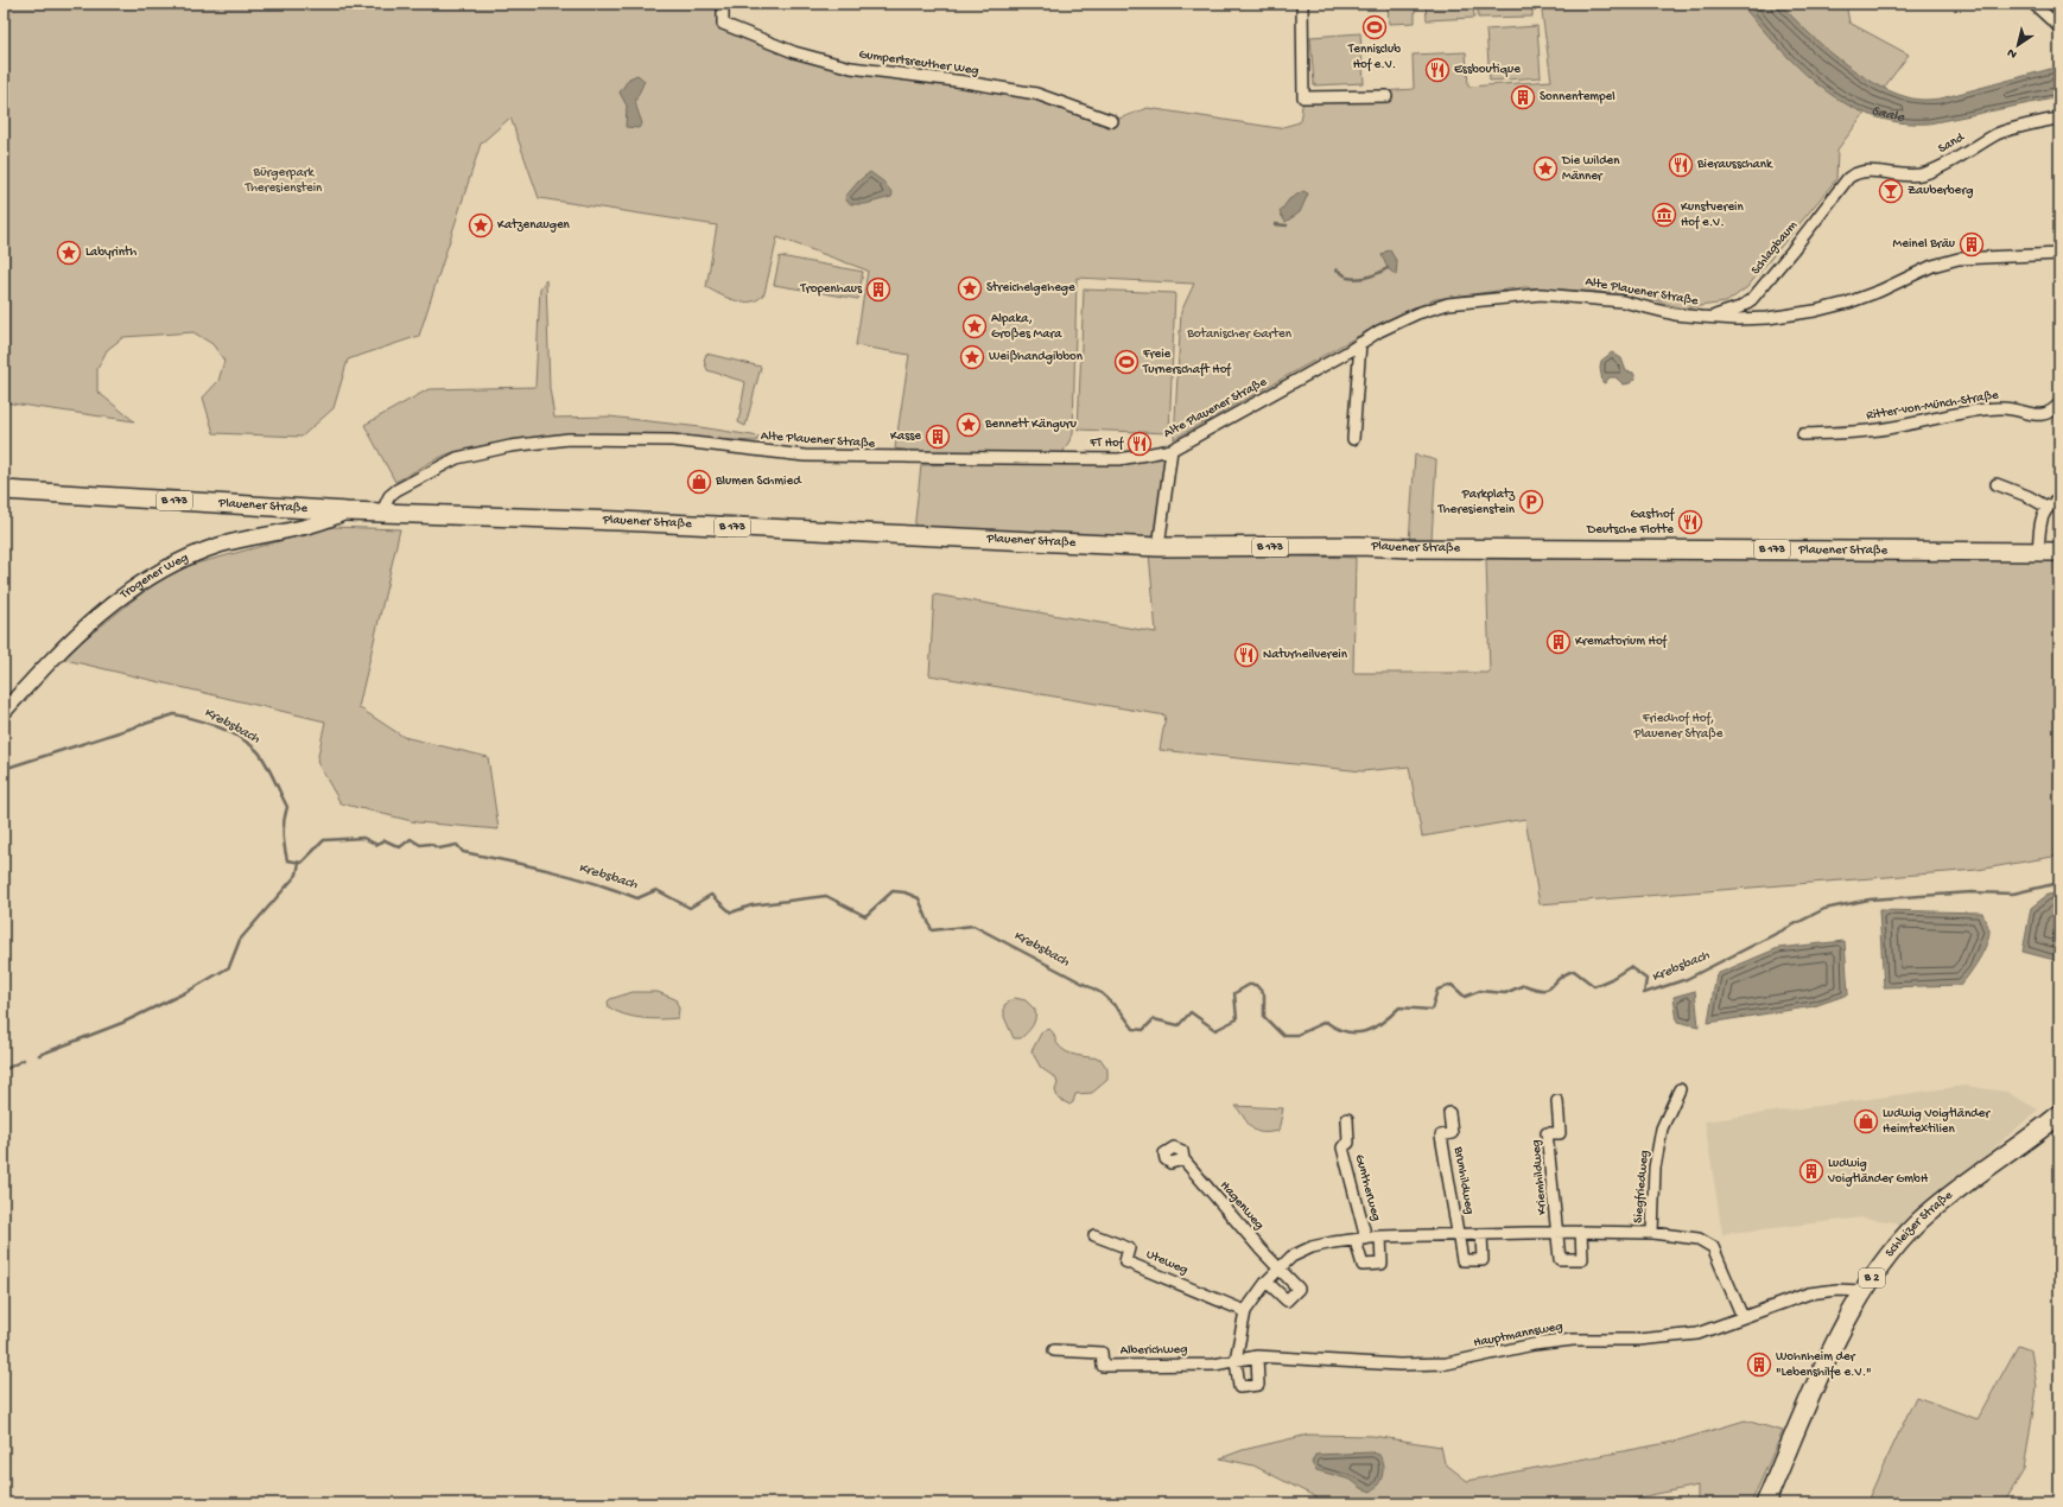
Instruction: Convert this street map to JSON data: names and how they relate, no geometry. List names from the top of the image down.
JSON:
{
  "streets": {
    "main road": [
      "B 173",
      "Plauener Straße",
      "Schleizer Straße",
      "B 2"
    ],
    "street": [
      "Gumpertsreuther Weg",
      "Sand",
      "Schlagbaum",
      "Alte Plauener Straße",
      "Ritter-von-Münch-Straße",
      "Trogener Weg",
      "Kriemhildweg",
      "Brunhildweg",
      "Siegfriedweg",
      "Guntherweg",
      "Hagenweg",
      "Uteweg",
      "Hauptmannsweg",
      "Alberichweg"
    ]
  },
  "crossings": [
    ["Sand", "Schlagbaum"],
    ["Schlagbaum", "Alte Plauener Straße"],
    ["Alte Plauener Straße", "Plauener Straße"],
    ["Plauener Straße", "Trogener Weg"],
    ["Schleizer Straße", "Hauptmannsweg"],
    ["Hauptmannsweg", "Alberichweg"]
  ],
  "water": ["Saale", "Krebsbach"],
  "parks": ["Bürgerpark Theresienstein", "Botanischer Garten", "Friedhof Hof, Plauener Straße"],
  "places": {
    "sports": ["Tennisclub Hof e.V.", "Freie Turnerschaft Hof"],
    "restaurant": [
      "Essboutique",
      "Bierausschank",
      "FT Hof",
      "Gasthof Deutsche Flotte",
      "Naturheilverein"
    ],
    "building": [
      "Sonnentempel",
      "Meinel Bräu",
      "Tropenhaus",
      "Kasse",
      "Krematorium Hof",
      "Ludwig Voigtländer GmbH",
      "Wohnheim der \"Lebenshilfe e.V.\""
    ],
    "place": [
      "Die wilden Männer",
      "Katzenaugen",
      "Labyrinth",
      "Streichelgehege",
      "Alpaka, Großes Mara",
      "Weißhandgibbon",
      "Bennett Känguru"
    ],
    "bar": ["Zauberberg"],
    "museum": ["Kunstverein Hof e.V."],
    "shop": ["Blumen Schmied", "Ludwig Voigtländer Heimtextilien"],
    "parking": ["Parkplatz Theresienstein"]
  },
  "north": "bottom left"
}
